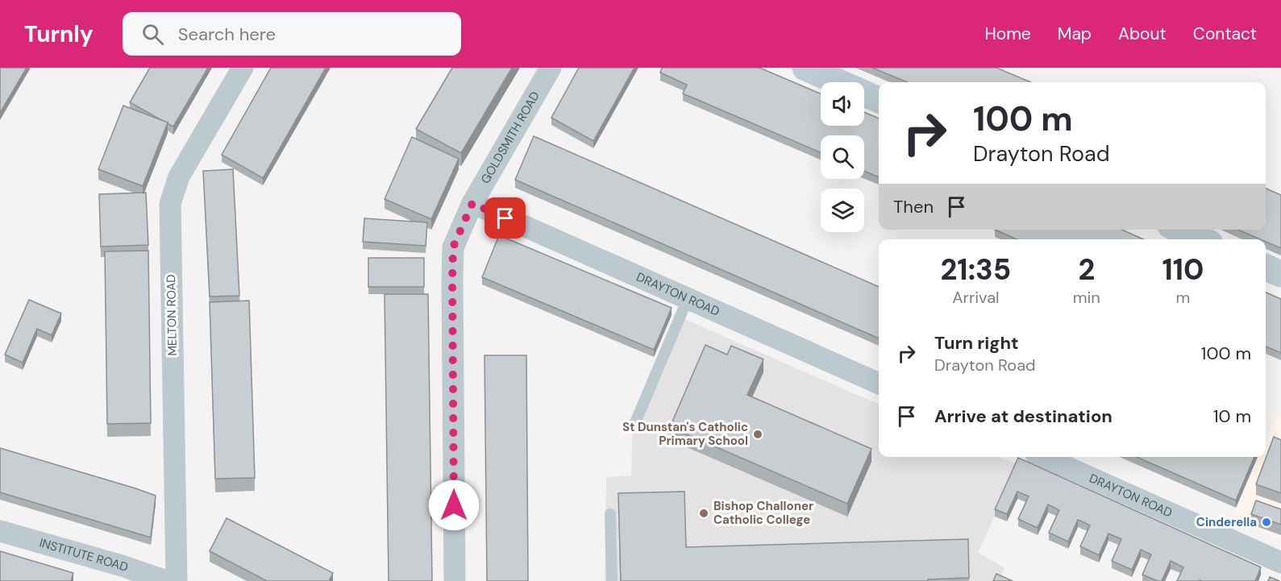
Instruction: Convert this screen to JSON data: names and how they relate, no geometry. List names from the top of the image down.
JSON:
{
  "streets": {
    "street": [
      "GOLDSMITH ROAD",
      "DRAYTON ROAD",
      "MELTON ROAD",
      "INSTITUTE ROAD"
    ]
  },
  "crossings": [
    ["GOLDSMITH ROAD", "DRAYTON ROAD"]
  ],
  "places": ["St Dunstan's Catholic Primary School", "Bishop Challoner Catholic College", "Cinderella"],
  "page": {
    "header": "Turnly",
    "search": "Search here",
    "nav": [
      "Home",
      "Map",
      "About",
      "Contact"
    ],
    "turn": ["100 m", "Drayton Road"],
    "then": "Then",
    "eta": [
      "21:35",
      "Arrival",
      "2",
      "min",
      "110",
      "m"
    ],
    "list": [
      {
        "name": "Turn right",
        "note": "Drayton Road",
        "value": "100 m"
      },
      {
        "name": "Arrive at destination",
        "value": "10 m"
      }
    ]
  }
}
